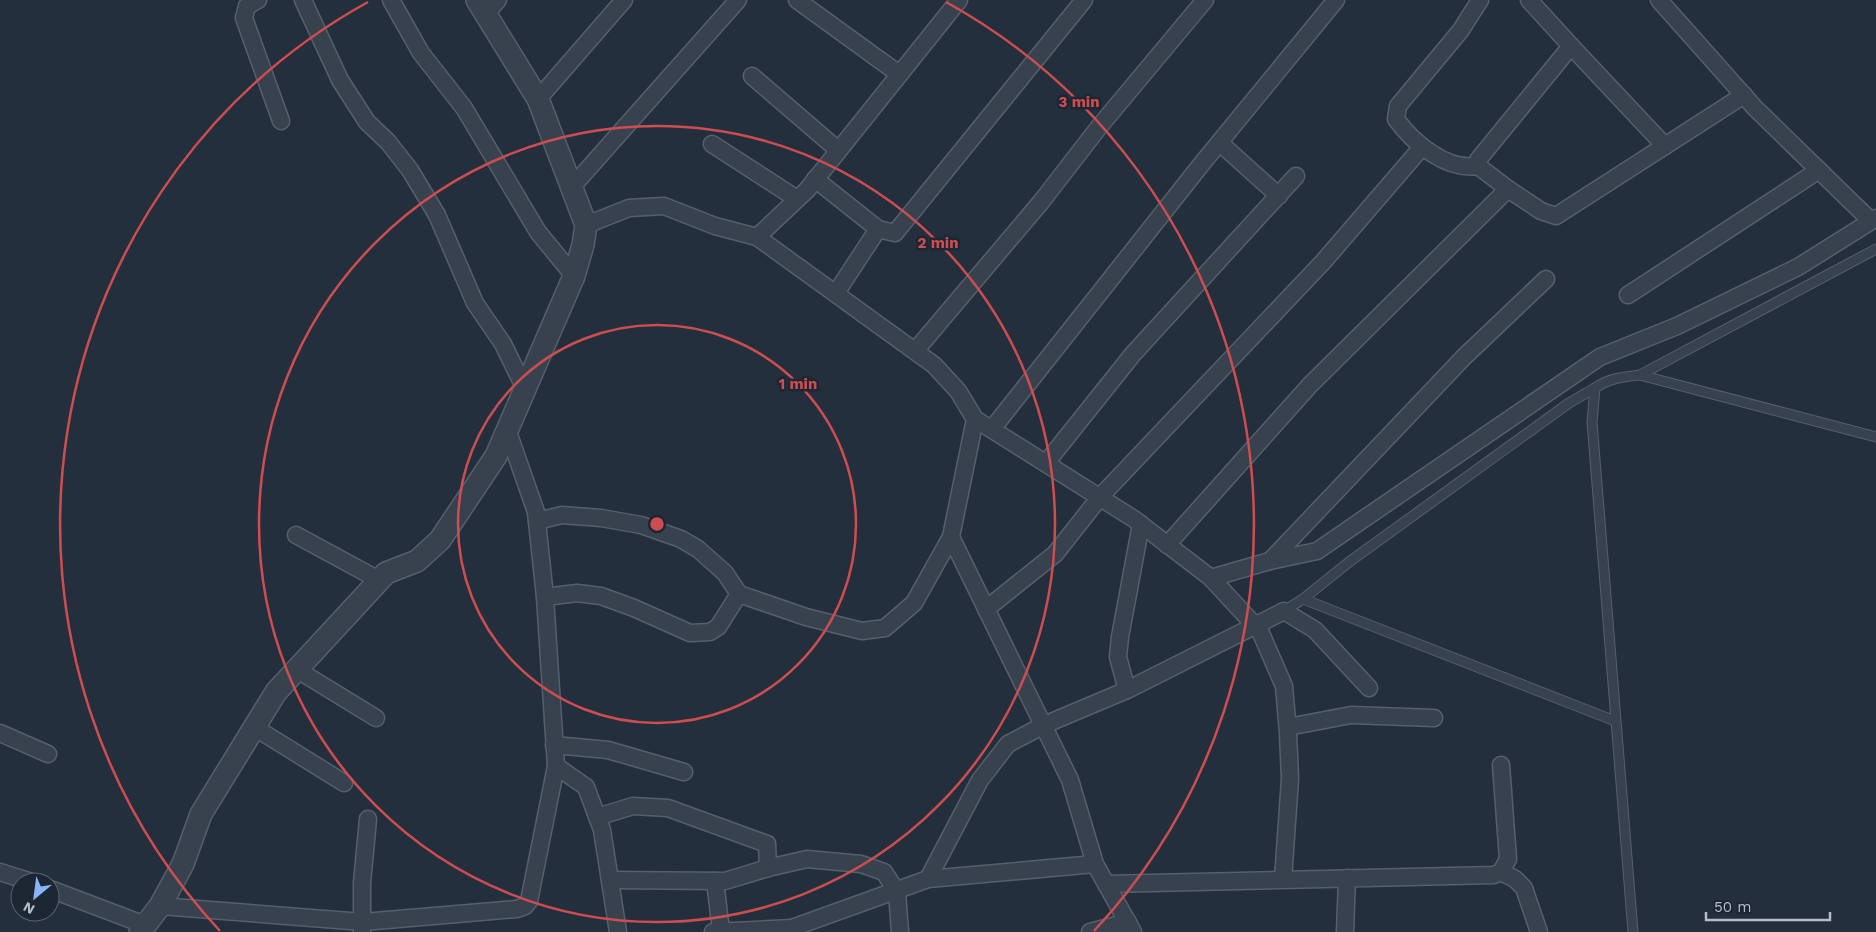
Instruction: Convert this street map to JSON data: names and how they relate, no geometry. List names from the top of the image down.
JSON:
{
  "scale_bar": "50 m",
  "north": "bottom left",
  "rings": ["3 min", "2 min", "1 min"]
}
